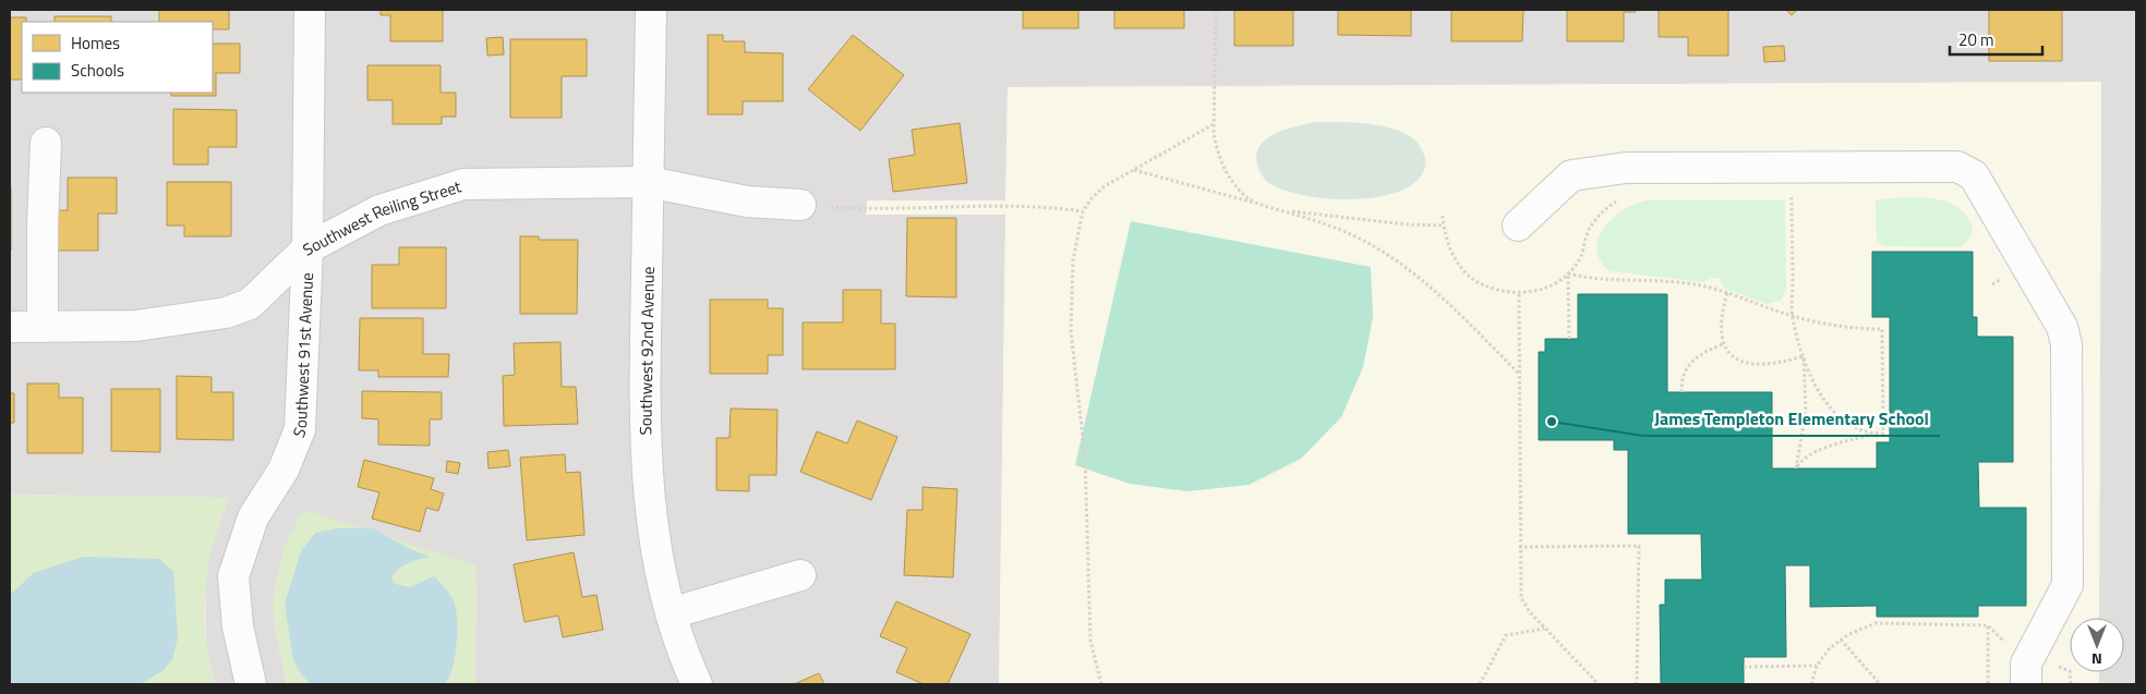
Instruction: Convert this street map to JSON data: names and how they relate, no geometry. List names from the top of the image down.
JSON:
{
  "streets": {
    "street": ["Southwest Reiling Street", "Southwest 92nd Avenue", "Southwest 91st Avenue"]
  },
  "crossings": [
    ["Southwest Reiling Street", "Southwest 92nd Avenue"],
    ["Southwest Reiling Street", "Southwest 91st Avenue"]
  ],
  "places": ["James Templeton Elementary School"],
  "legend": ["Homes", "Schools"],
  "scale_bar": "20 m",
  "north": "bottom"
}
